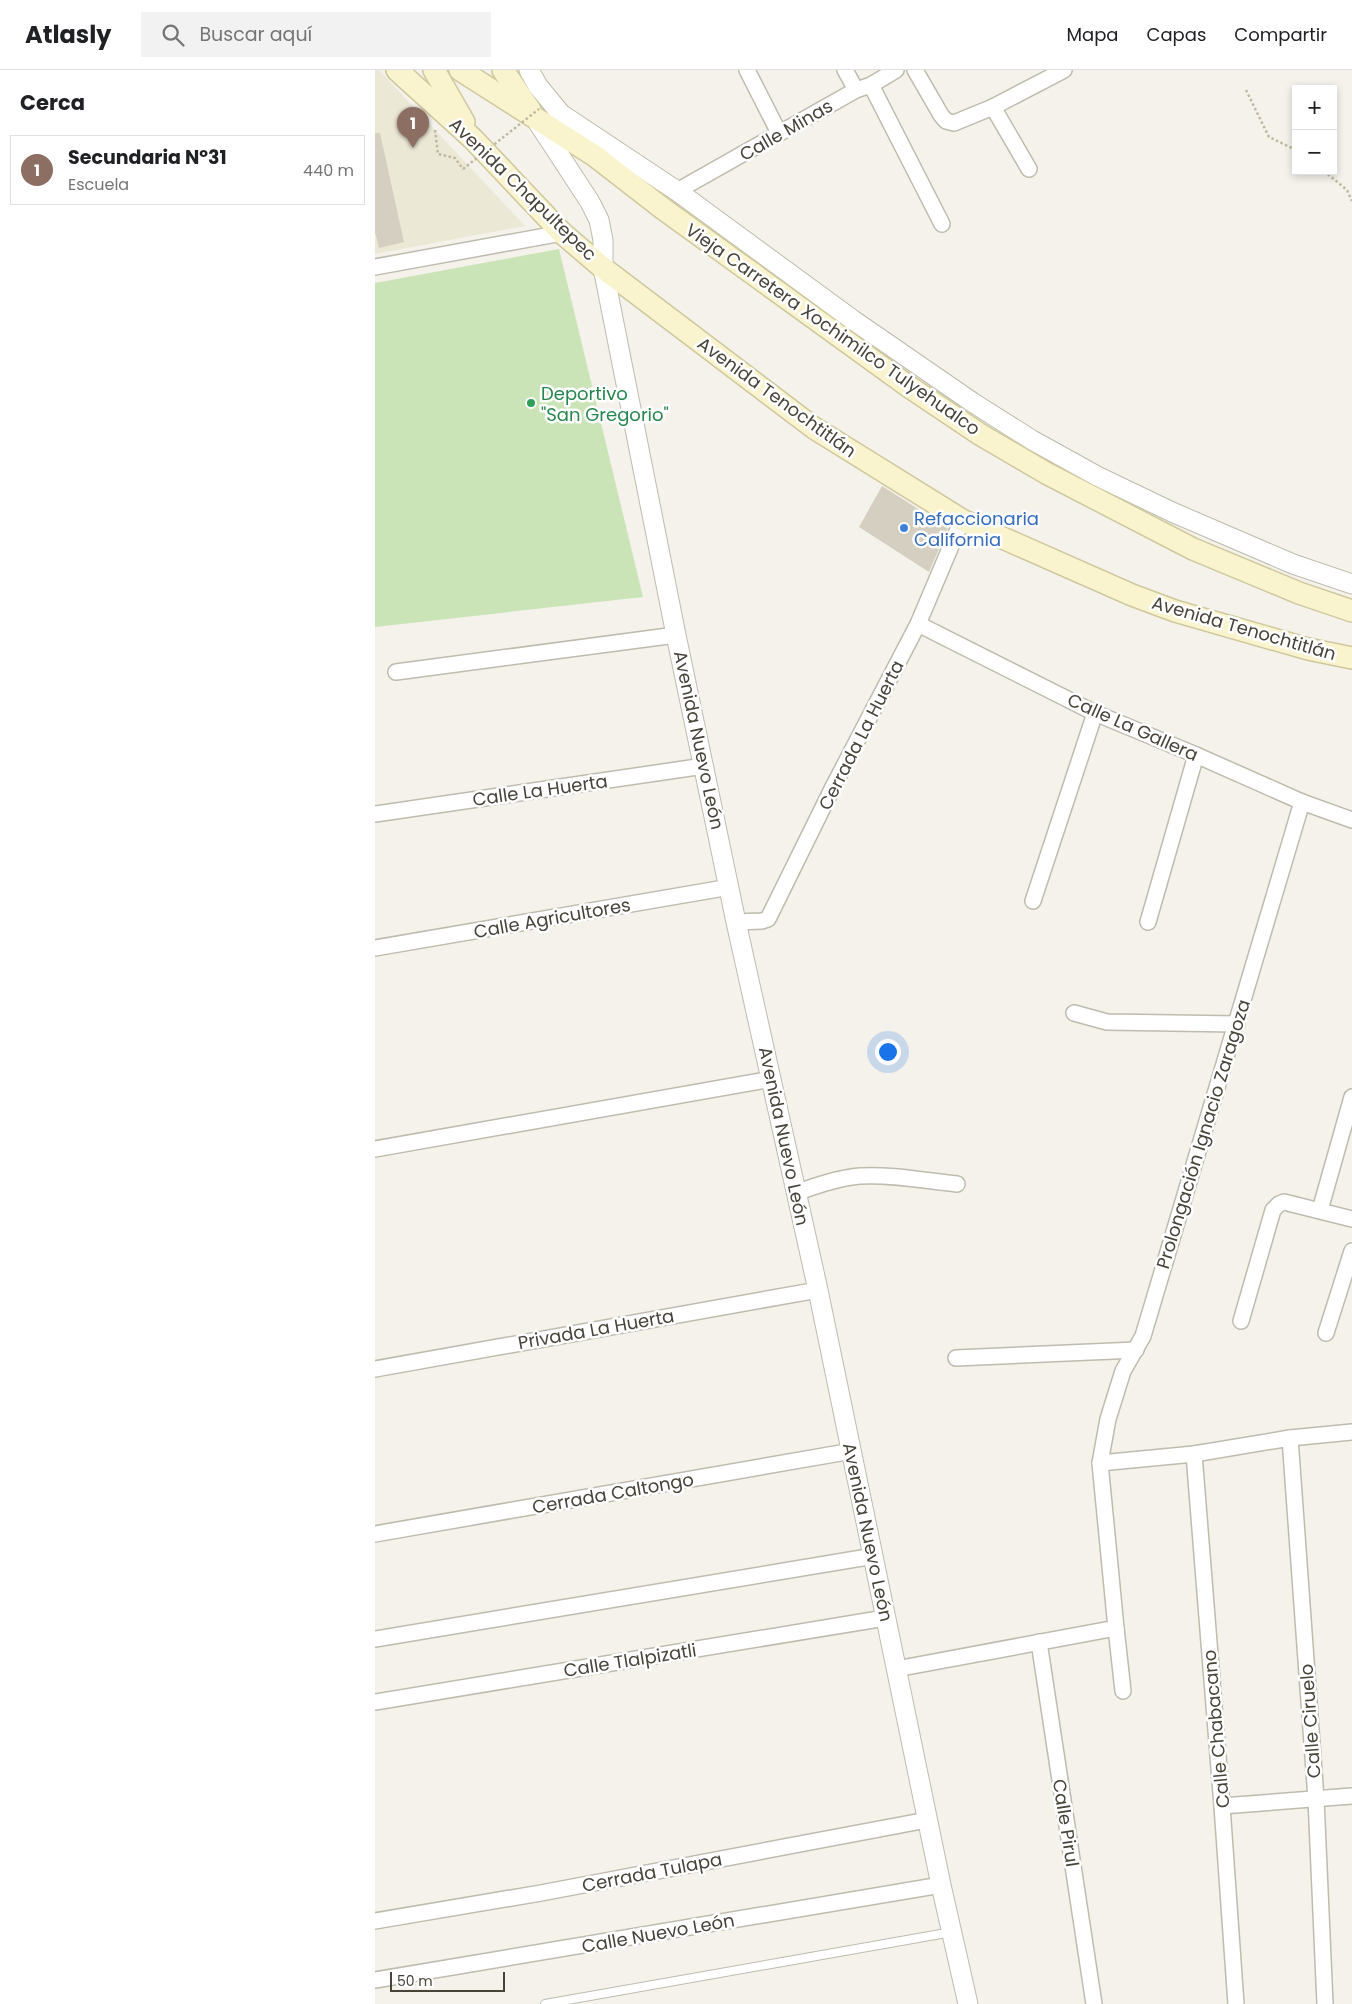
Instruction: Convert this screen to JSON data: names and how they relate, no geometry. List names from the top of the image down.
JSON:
{
  "streets": {
    "main road": ["Avenida Chapultepec", "Vieja Carretera Xochimilco Tulyehualco", "Avenida Tenochtitlán"],
    "street": [
      "Calle Minas",
      "Calle La Gallera",
      "Cerrada La Huerta",
      "Avenida Nuevo León",
      "Calle La Huerta",
      "Calle Agricultores",
      "Prolongación Ignacio Zaragoza",
      "Privada La Huerta",
      "Cerrada Caltongo",
      "Calle Tlalpizatli",
      "Calle Ciruelo",
      "Calle Chabacano",
      "Calle Pirul",
      "Cerrada Tulapa",
      "Calle Nuevo León"
    ]
  },
  "crossings": [
    ["Avenida Chapultepec", "Avenida Tenochtitlán"],
    ["Avenida Chapultepec", "Avenida Nuevo León"],
    ["Vieja Carretera Xochimilco Tulyehualco", "Avenida Nuevo León"],
    ["Avenida Tenochtitlán", "Cerrada La Huerta"],
    ["Avenida Tenochtitlán", "Avenida Nuevo León"],
    ["Calle La Gallera", "Cerrada La Huerta"],
    ["Calle La Gallera", "Prolongación Ignacio Zaragoza"],
    ["Cerrada La Huerta", "Avenida Nuevo León"],
    ["Avenida Nuevo León", "Calle La Huerta"],
    ["Avenida Nuevo León", "Calle Agricultores"],
    ["Avenida Nuevo León", "Privada La Huerta"],
    ["Avenida Nuevo León", "Cerrada Caltongo"],
    ["Avenida Nuevo León", "Calle Tlalpizatli"],
    ["Avenida Nuevo León", "Cerrada Tulapa"],
    ["Avenida Nuevo León", "Calle Nuevo León"]
  ],
  "places": ["Deportivo \"San Gregorio\"", "Refaccionaria California"],
  "scale_bar": "50 m",
  "page": {
    "header": "Atlasly",
    "search": "Buscar aquí",
    "nav": ["Mapa", "Capas", "Compartir"],
    "heading": "Cerca",
    "map_buttons": ["+", "−"],
    "pins": "1",
    "list": [
      {
        "mark": "1",
        "name": "Secundaria Nº31",
        "note": "Escuela",
        "value": "440 m"
      }
    ],
    "scale": "50 m"
  }
}
